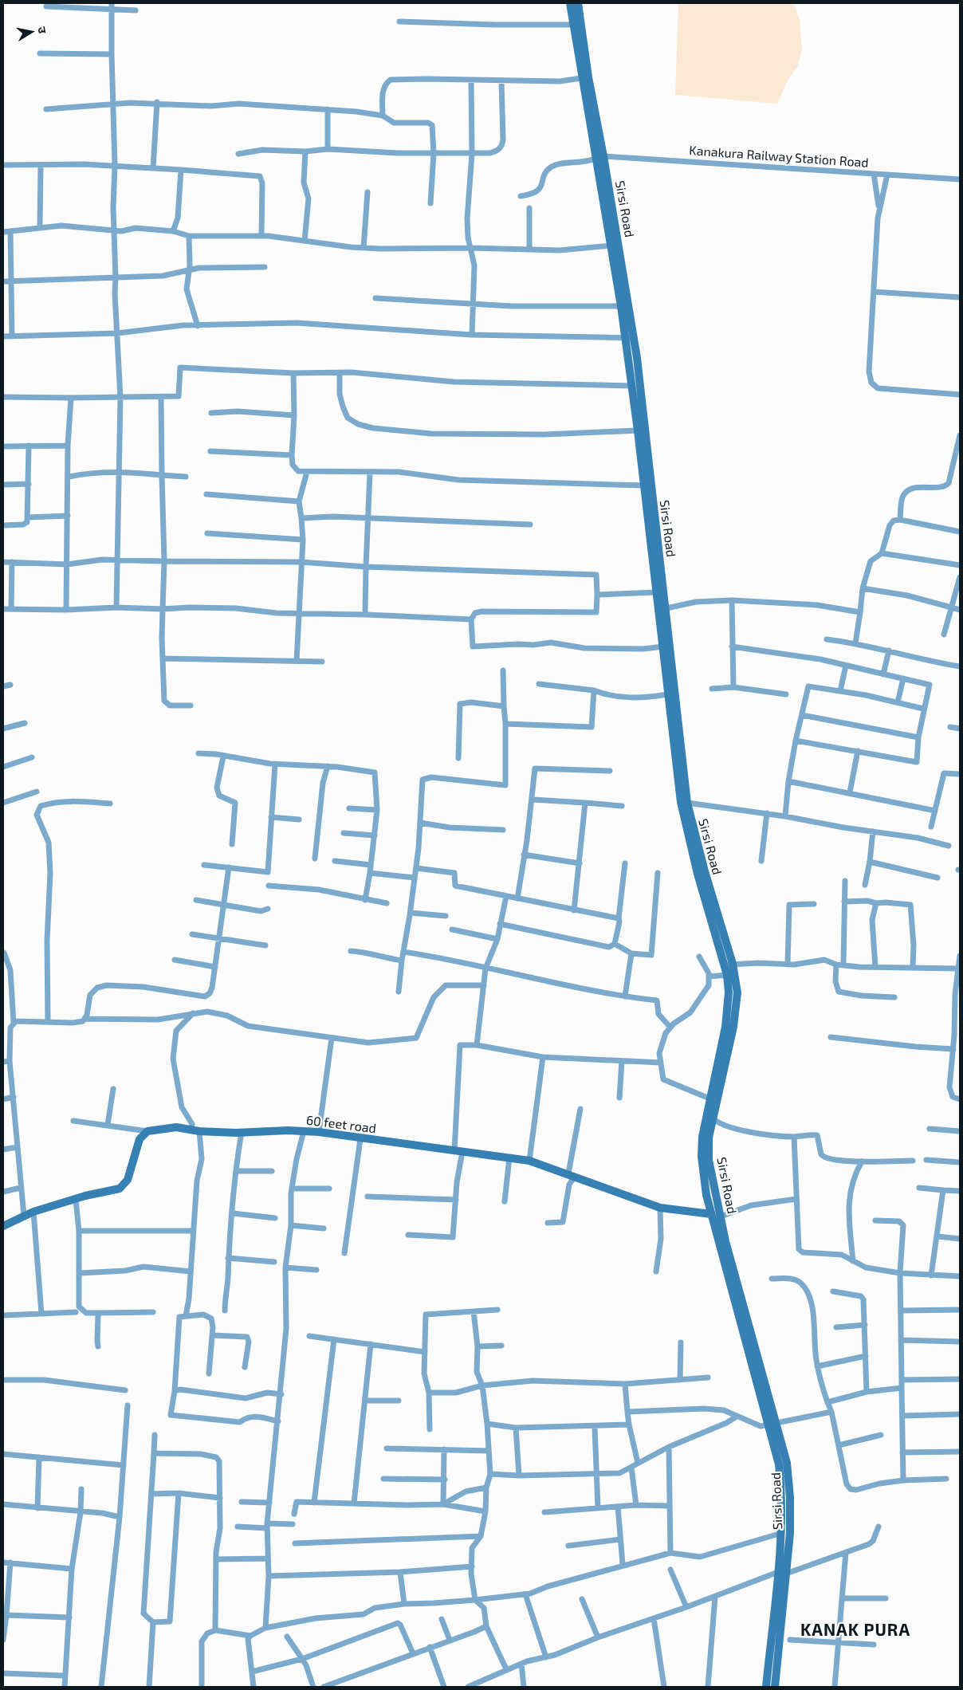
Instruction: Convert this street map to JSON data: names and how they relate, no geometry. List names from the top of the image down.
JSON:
{
  "streets": {
    "main road": ["Sirsi Road", "60 feet road"],
    "street": ["Kanakura Railway Station Road"]
  },
  "crossings": [
    ["Kanakura Railway Station Road", "Sirsi Road"],
    ["Sirsi Road", "60 feet road"]
  ],
  "districts": ["KANAK PURA"],
  "north": "right"
}
